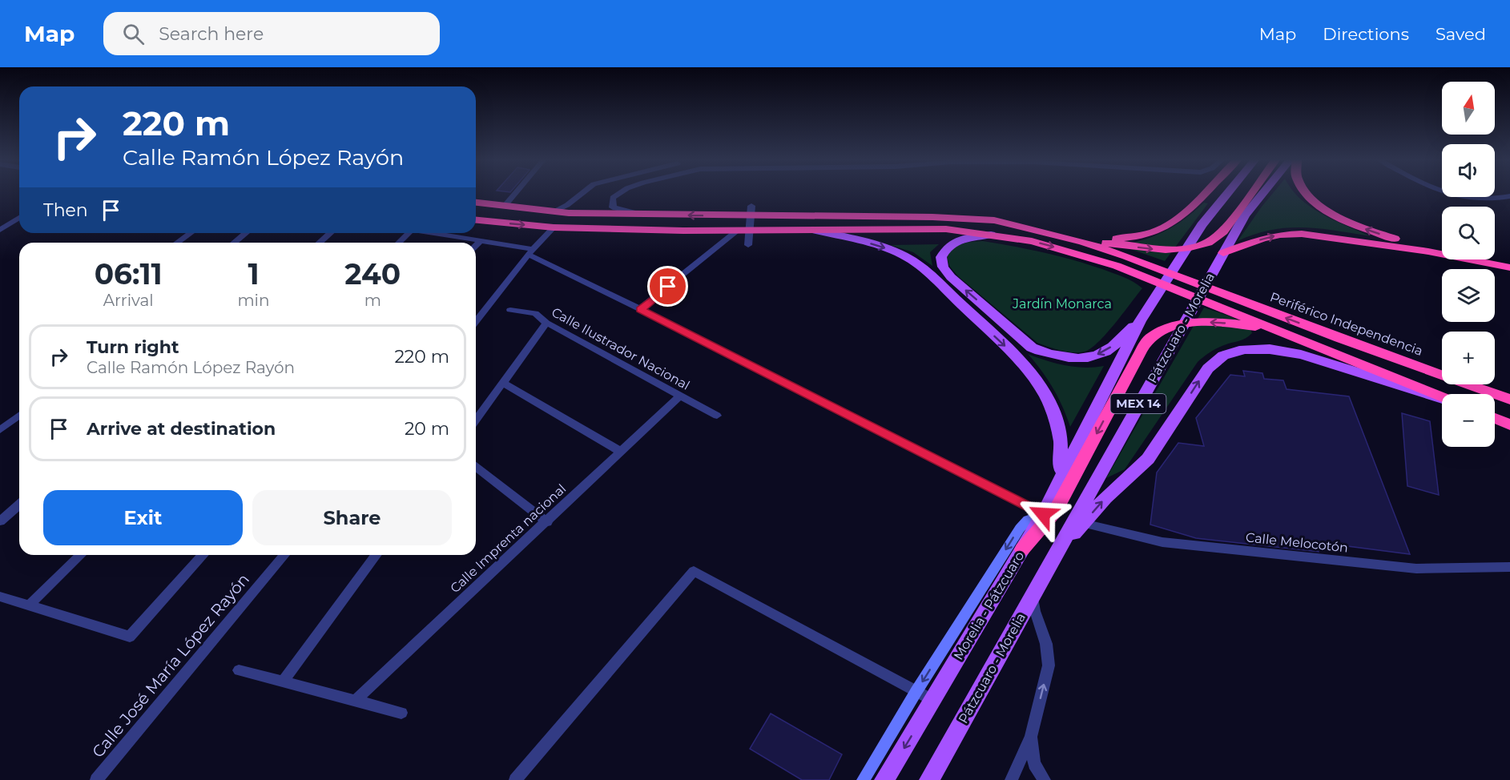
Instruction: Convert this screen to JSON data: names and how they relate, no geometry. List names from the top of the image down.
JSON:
{
  "streets": {
    "highway": ["Periférico Independencia"],
    "main road": ["Pátzcuaro - Morelia", "MEX 14", "Morelia - Pátzcuaro"],
    "street": [
      "Calle Ilustrador Nacional",
      "Calle Imprenta nacional",
      "Calle Melocotón",
      "Calle José María López Rayón"
    ]
  },
  "crossings": [
    ["Calle Ilustrador Nacional", "Calle Imprenta nacional"]
  ],
  "parks": ["Jardín Monarca"],
  "north": "top",
  "page": {
    "header": "Map",
    "search": "Search here",
    "nav": ["Map", "Directions", "Saved"],
    "map_buttons": ["+", "−"],
    "turn": ["220 m", "Calle Ramón López Rayón"],
    "then": "Then",
    "eta": [
      "06:11",
      "Arrival",
      "1",
      "min",
      "240",
      "m"
    ],
    "list": [
      {
        "name": "Turn right",
        "note": "Calle Ramón López Rayón",
        "value": "220 m"
      },
      {
        "name": "Arrive at destination",
        "value": "20 m"
      }
    ],
    "buttons": ["Exit", "Share"]
  }
}
